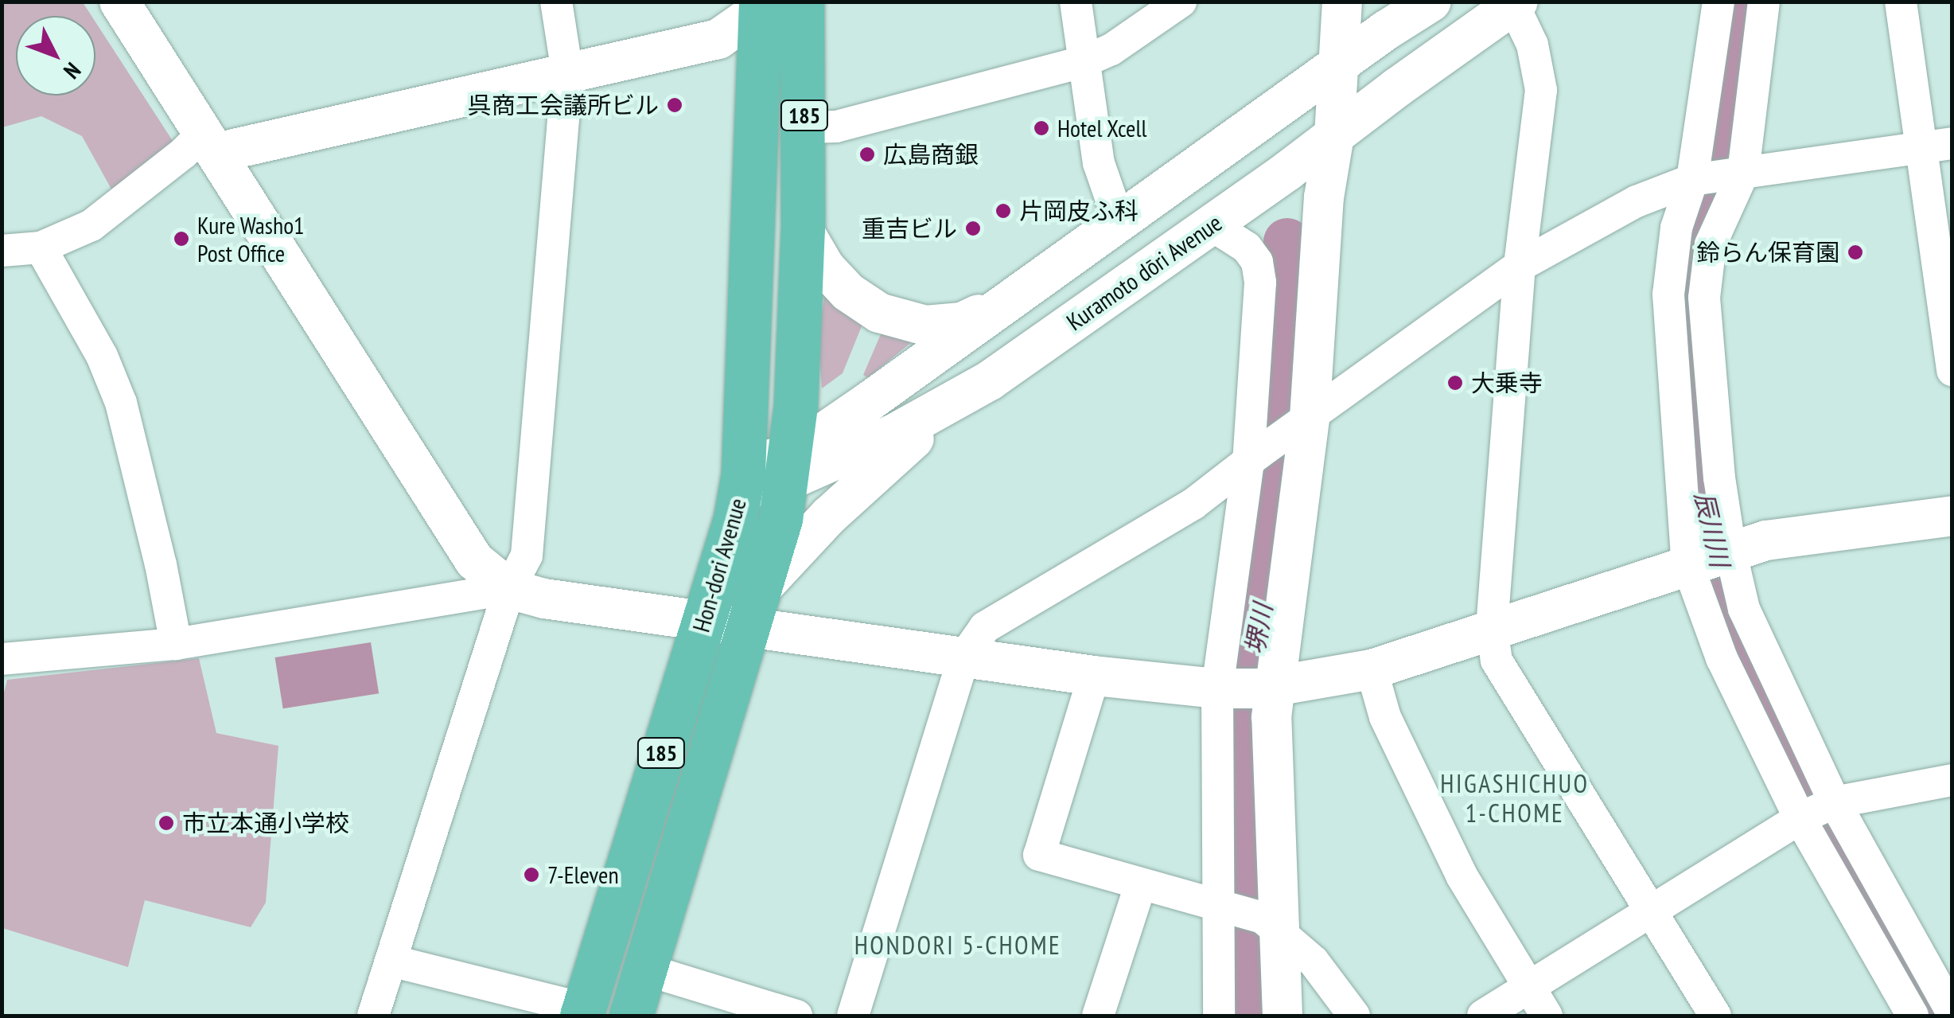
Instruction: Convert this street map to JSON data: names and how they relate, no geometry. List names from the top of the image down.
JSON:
{
  "streets": {
    "highway": ["185", "Hon-dori Avenue"],
    "street": ["Kuramoto dōri Avenue"]
  },
  "crossings": [
    ["Kuramoto dōri Avenue", "Hon-dori Avenue"]
  ],
  "districts": ["HIGASHICHUO 1-CHOME", "HONDORI 5-CHOME"],
  "water": ["辰川川", "堺川"],
  "places": [
    "呉商工会議所ビル",
    "Hotel Xcell",
    "広島商銀",
    "片岡皮ふ科",
    "重吉ビル",
    "Kure Washo1 Post Office",
    "鈴らん保育園",
    "大乗寺",
    "市立本通小学校",
    "7-Eleven"
  ],
  "north": "bottom right"
}
